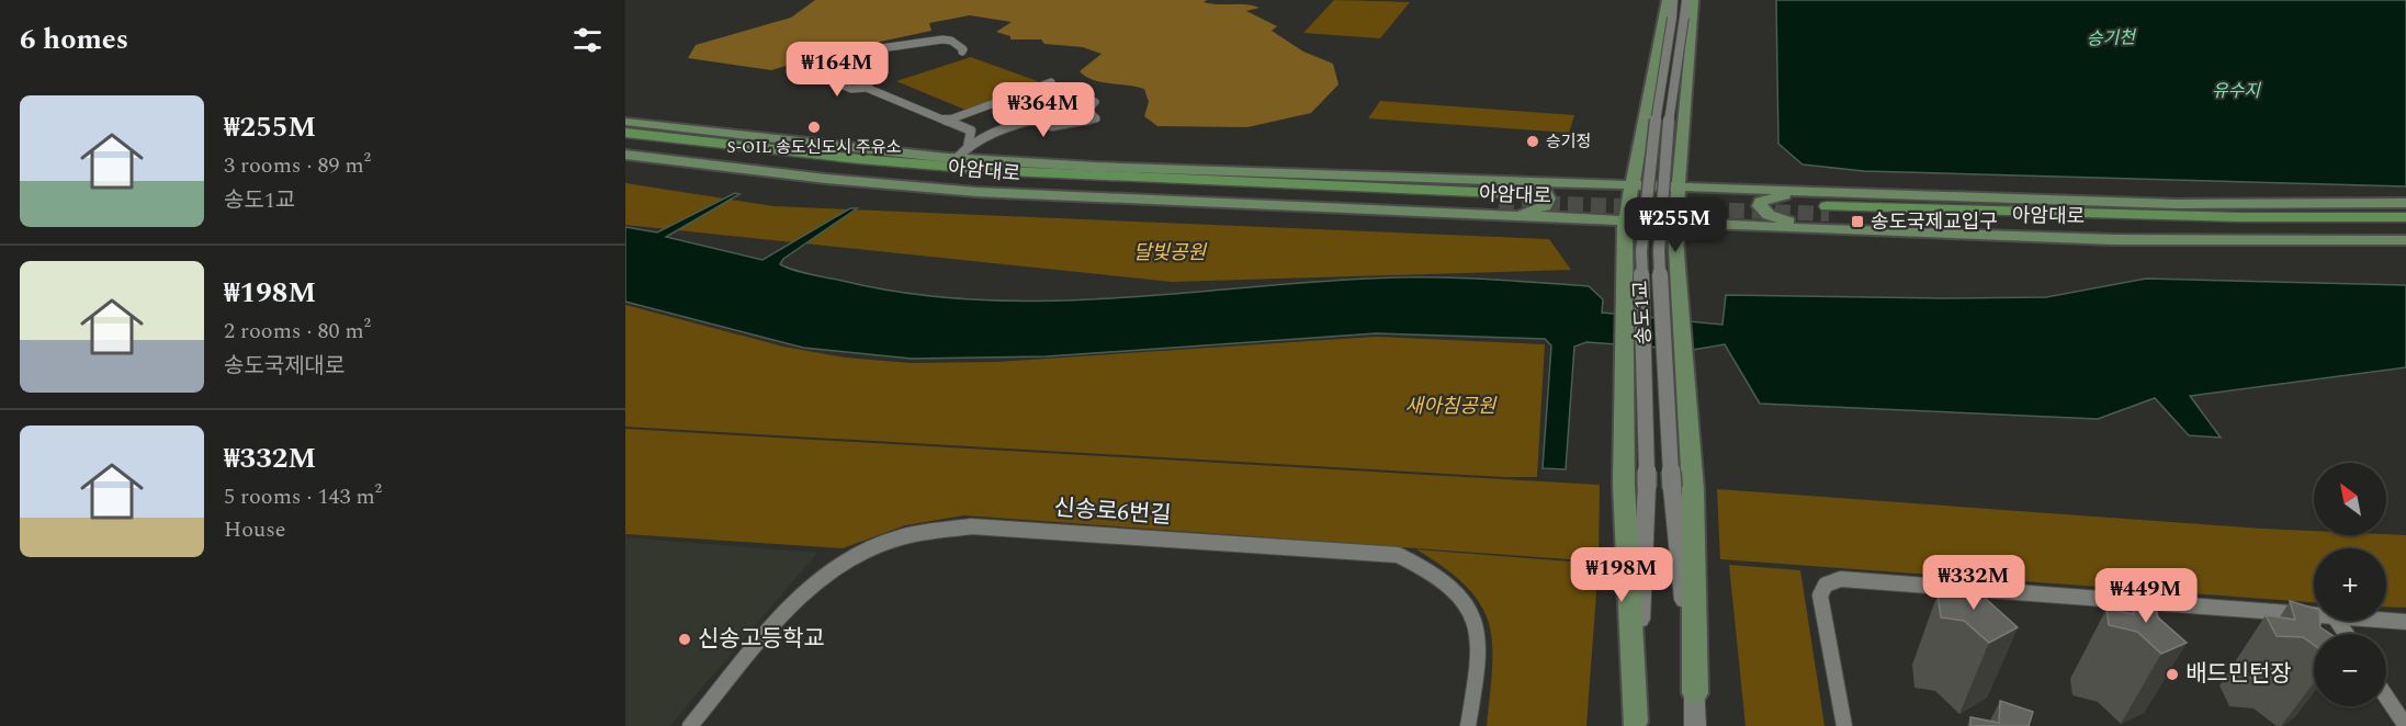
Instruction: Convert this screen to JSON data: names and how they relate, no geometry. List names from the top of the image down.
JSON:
{
  "streets": {
    "highway": ["아암대로"],
    "main road": ["송도1교"],
    "street": ["신송로6번길"]
  },
  "water": ["승기천", "유수지"],
  "parks": ["달빛공원", "새아침공원"],
  "places": {
    "other": [
      "S-OIL 송도신도시 주유소",
      "승기정",
      "신송고등학교",
      "배드민턴장"
    ],
    "transit": ["송도국제교입구"]
  },
  "north": "top left",
  "page": {
    "heading": "6 homes",
    "price": [
      "₩164M",
      "₩364M",
      "₩255M",
      "₩198M",
      "₩332M",
      "₩449M"
    ],
    "list": [
      {
        "name": "₩255M",
        "note": "3 rooms · 89 m² · 송도1교"
      },
      {
        "name": "₩198M",
        "note": "2 rooms · 80 m² · 송도국제대로"
      },
      {
        "name": "₩332M",
        "note": "5 rooms · 143 m² · House"
      }
    ],
    "map_buttons": ["+", "−"]
  }
}
